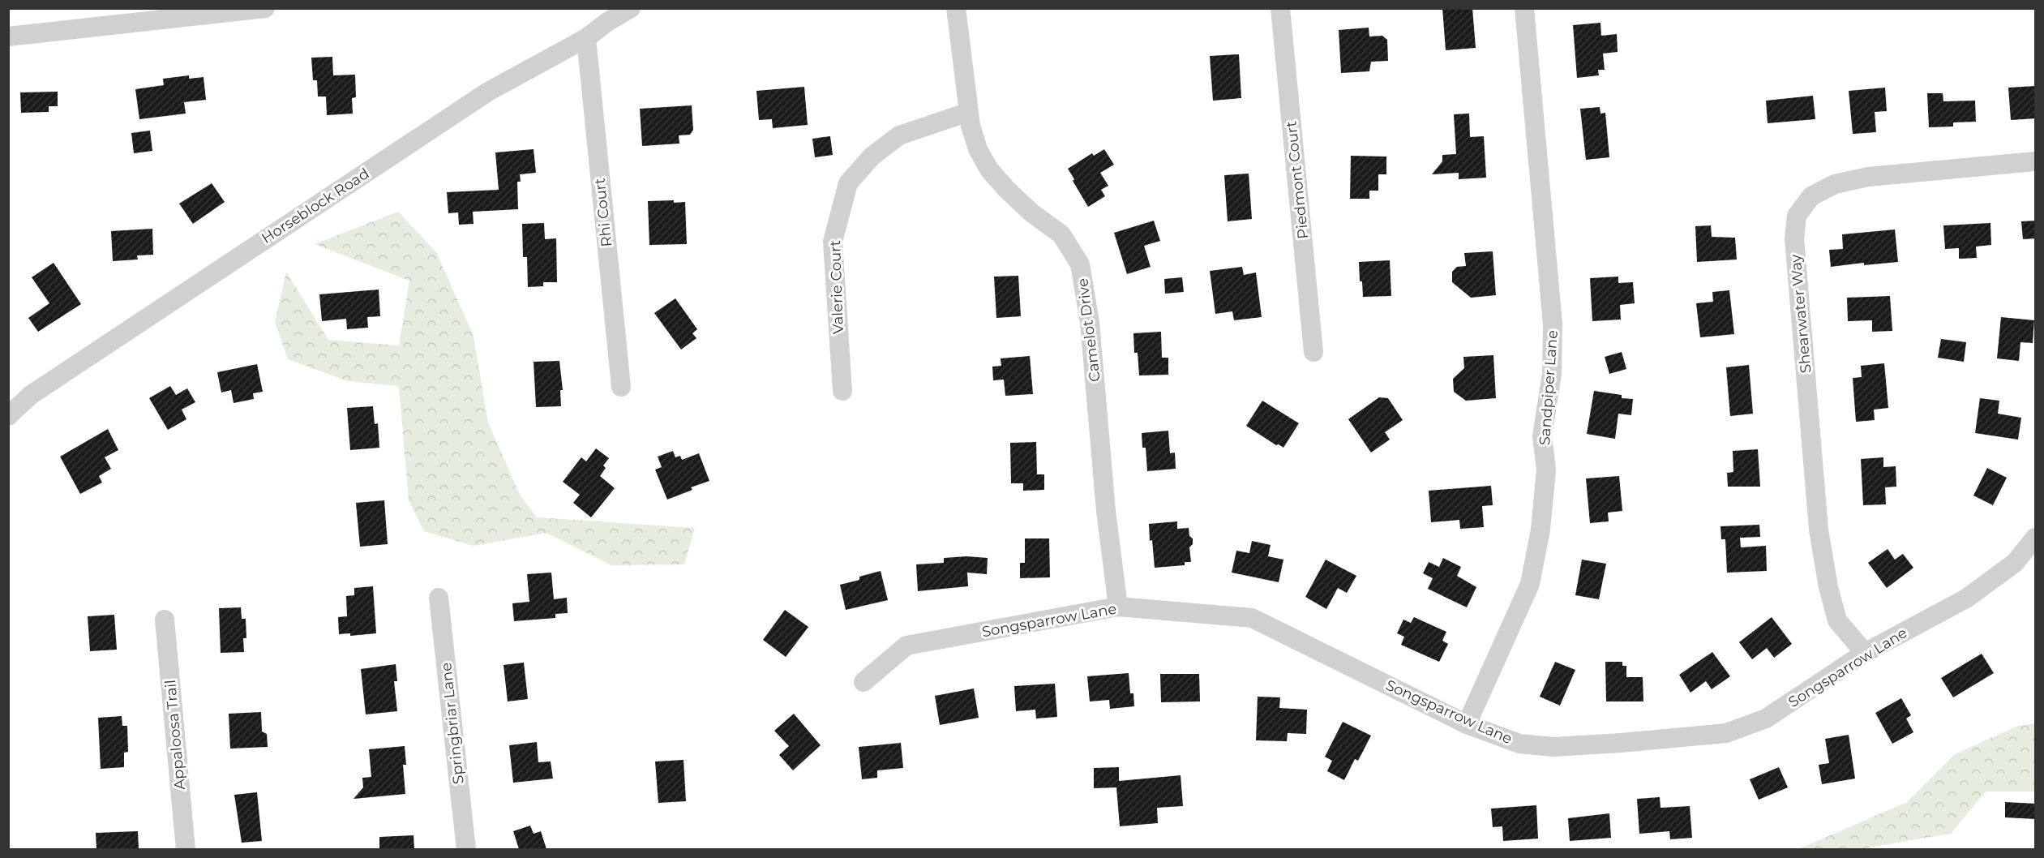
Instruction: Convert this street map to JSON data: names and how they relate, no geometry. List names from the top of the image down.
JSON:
{
  "streets": {
    "street": [
      "Piedmont Court",
      "Horseblock Road",
      "Rhi Court",
      "Valerie Court",
      "Shearwater Way",
      "Camelot Drive",
      "Sandpiper Lane",
      "Songsparrow Lane",
      "Springbriar Lane",
      "Appaloosa Trail"
    ]
  },
  "crossings": [
    ["Horseblock Road", "Rhi Court"],
    ["Valerie Court", "Camelot Drive"],
    ["Shearwater Way", "Songsparrow Lane"],
    ["Camelot Drive", "Songsparrow Lane"],
    ["Sandpiper Lane", "Songsparrow Lane"]
  ]
}
